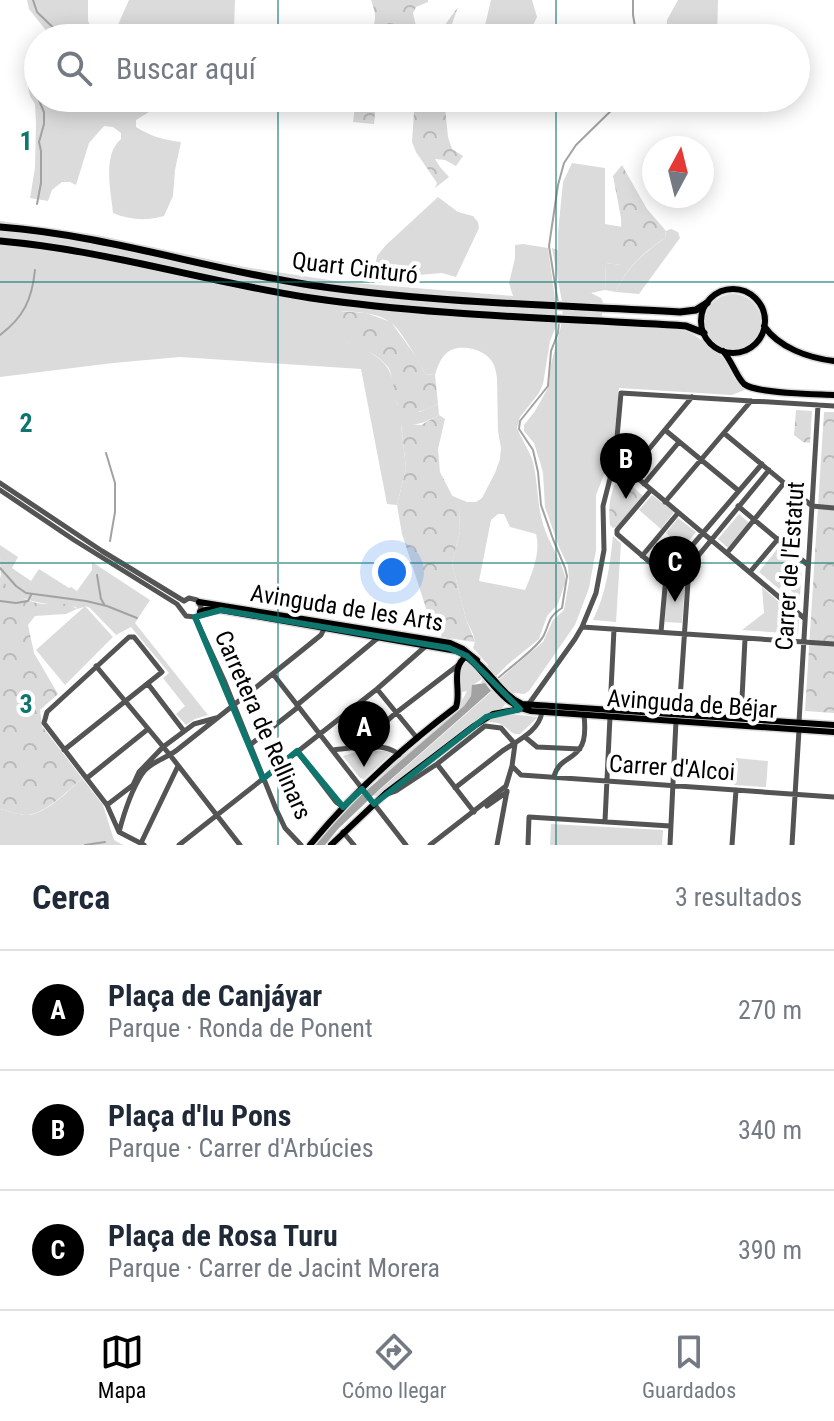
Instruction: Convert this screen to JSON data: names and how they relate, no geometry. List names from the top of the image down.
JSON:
{
  "streets": {
    "highway": ["Quart Cinturó"],
    "main road": ["Avinguda de les Arts", "Avinguda de Béjar"],
    "street": ["Carrer de l'Estatut", "Carretera de Rellinars", "Carrer d'Alcoi"]
  },
  "crossings": [
    ["Carrer de l'Estatut", "Avinguda de Béjar"],
    ["Carrer de l'Estatut", "Carrer d'Alcoi"],
    ["Avinguda de les Arts", "Carretera de Rellinars"]
  ],
  "north": "top",
  "page": {
    "search": "Buscar aquí",
    "pins": ["B", "C", "A"],
    "heading": ["Cerca", "3 resultados"],
    "list": [
      {
        "mark": "A",
        "name": "Plaça de Canjáyar",
        "note": "Parque · Ronda de Ponent",
        "value": "270 m"
      },
      {
        "mark": "B",
        "name": "Plaça d'Iu Pons",
        "note": "Parque · Carrer d'Arbúcies",
        "value": "340 m"
      },
      {
        "mark": "C",
        "name": "Plaça de Rosa Turu",
        "note": "Parque · Carrer de Jacint Morera",
        "value": "390 m"
      }
    ],
    "nav": ["Mapa", "Cómo llegar", "Guardados"]
  },
  "grid": {
    "rows": ["1", "2", "3"]
  }
}
